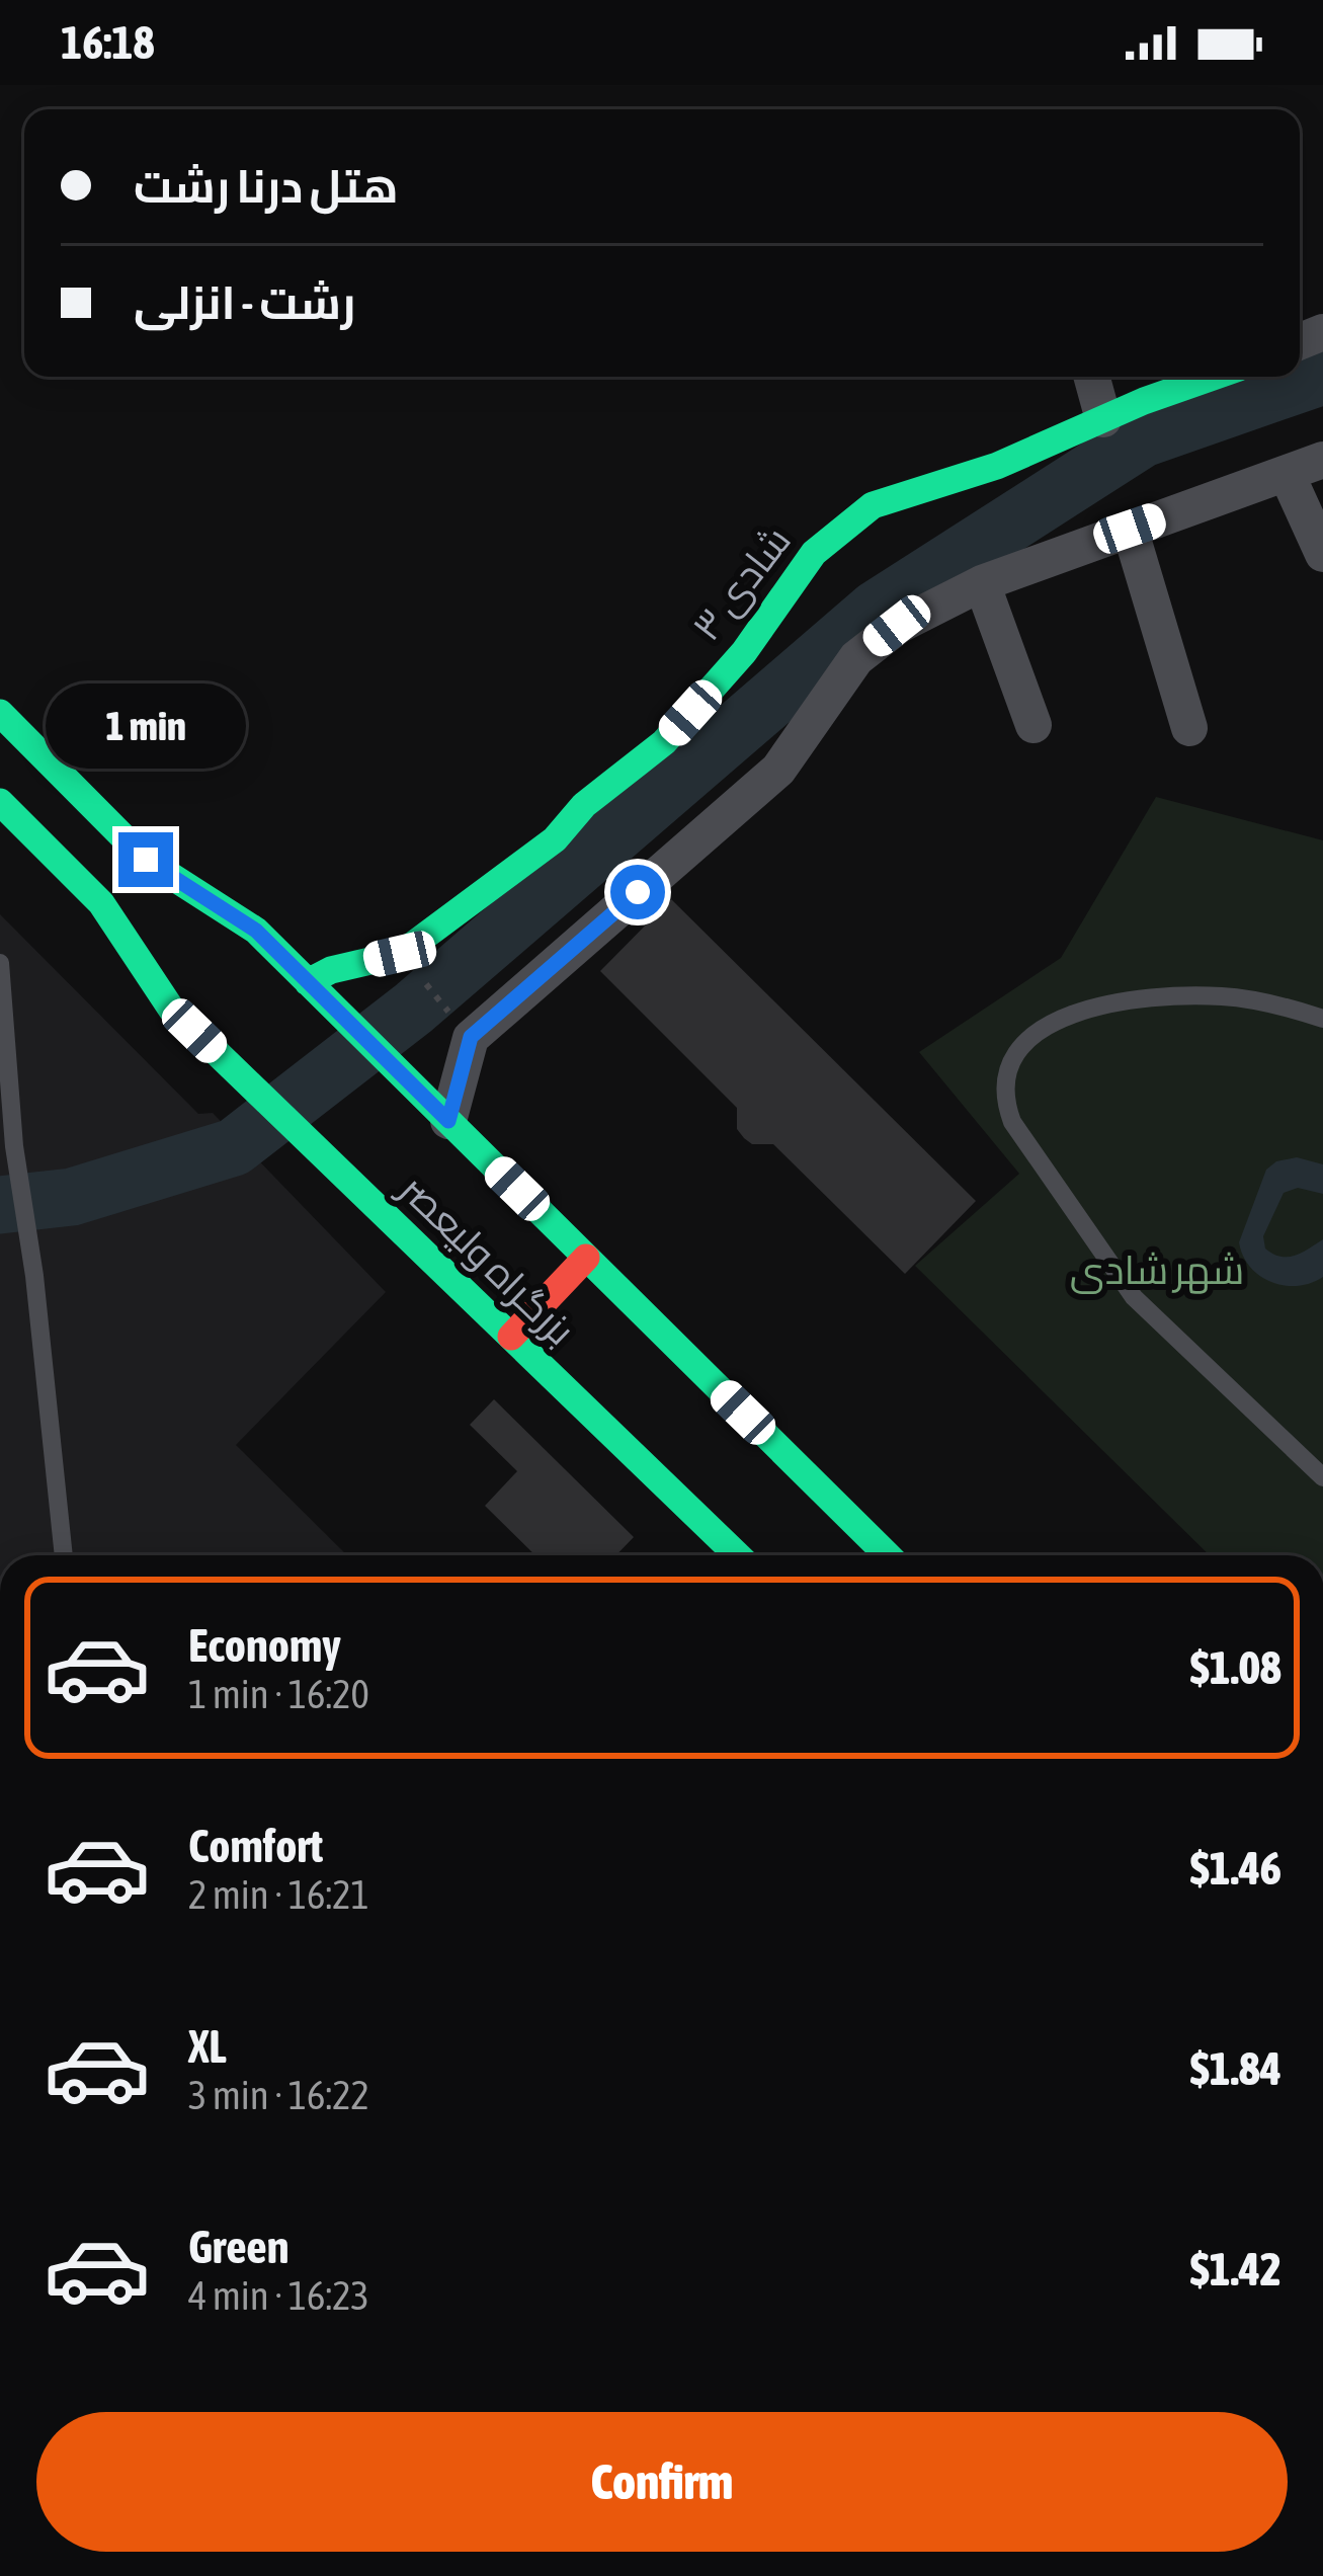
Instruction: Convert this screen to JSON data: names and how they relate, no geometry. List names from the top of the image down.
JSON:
{
  "streets": {
    "main road": ["شادی ۳", "بزرگراه ولیعصر"]
  },
  "crossings": [
    ["شادی ۳", "بزرگراه ولیعصر"]
  ],
  "parks": ["شهر شادی"],
  "page": {
    "status": "16:18",
    "banner": ["هتل درنا رشت", "رشت - انزلی"],
    "bubble": "1 min",
    "list": [
      {
        "name": "Economy",
        "note": "1 min · 16:20",
        "value": "$1.08"
      },
      {
        "name": "Comfort",
        "note": "2 min · 16:21",
        "value": "$1.46"
      },
      {
        "name": "XL",
        "note": "3 min · 16:22",
        "value": "$1.84"
      },
      {
        "name": "Green",
        "note": "4 min · 16:23",
        "value": "$1.42"
      }
    ],
    "buttons": "Confirm"
  }
}
